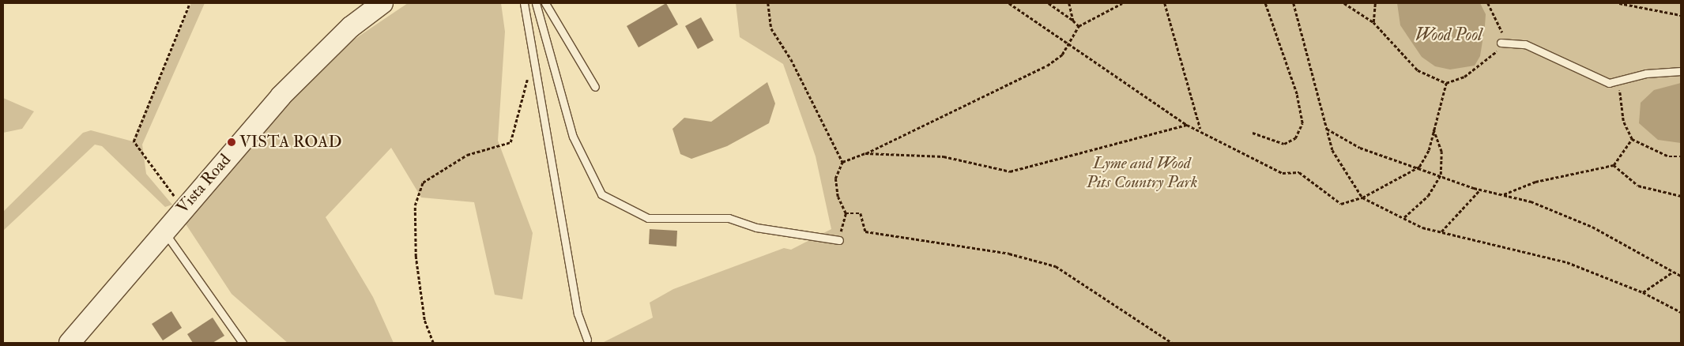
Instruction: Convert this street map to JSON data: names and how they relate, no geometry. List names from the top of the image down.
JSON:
{
  "streets": {
    "main road": ["Vista Road"]
  },
  "water": ["Wood Pool"],
  "parks": ["Lyme and Wood Pits Country Park"],
  "places": ["VISTA ROAD"]
}
